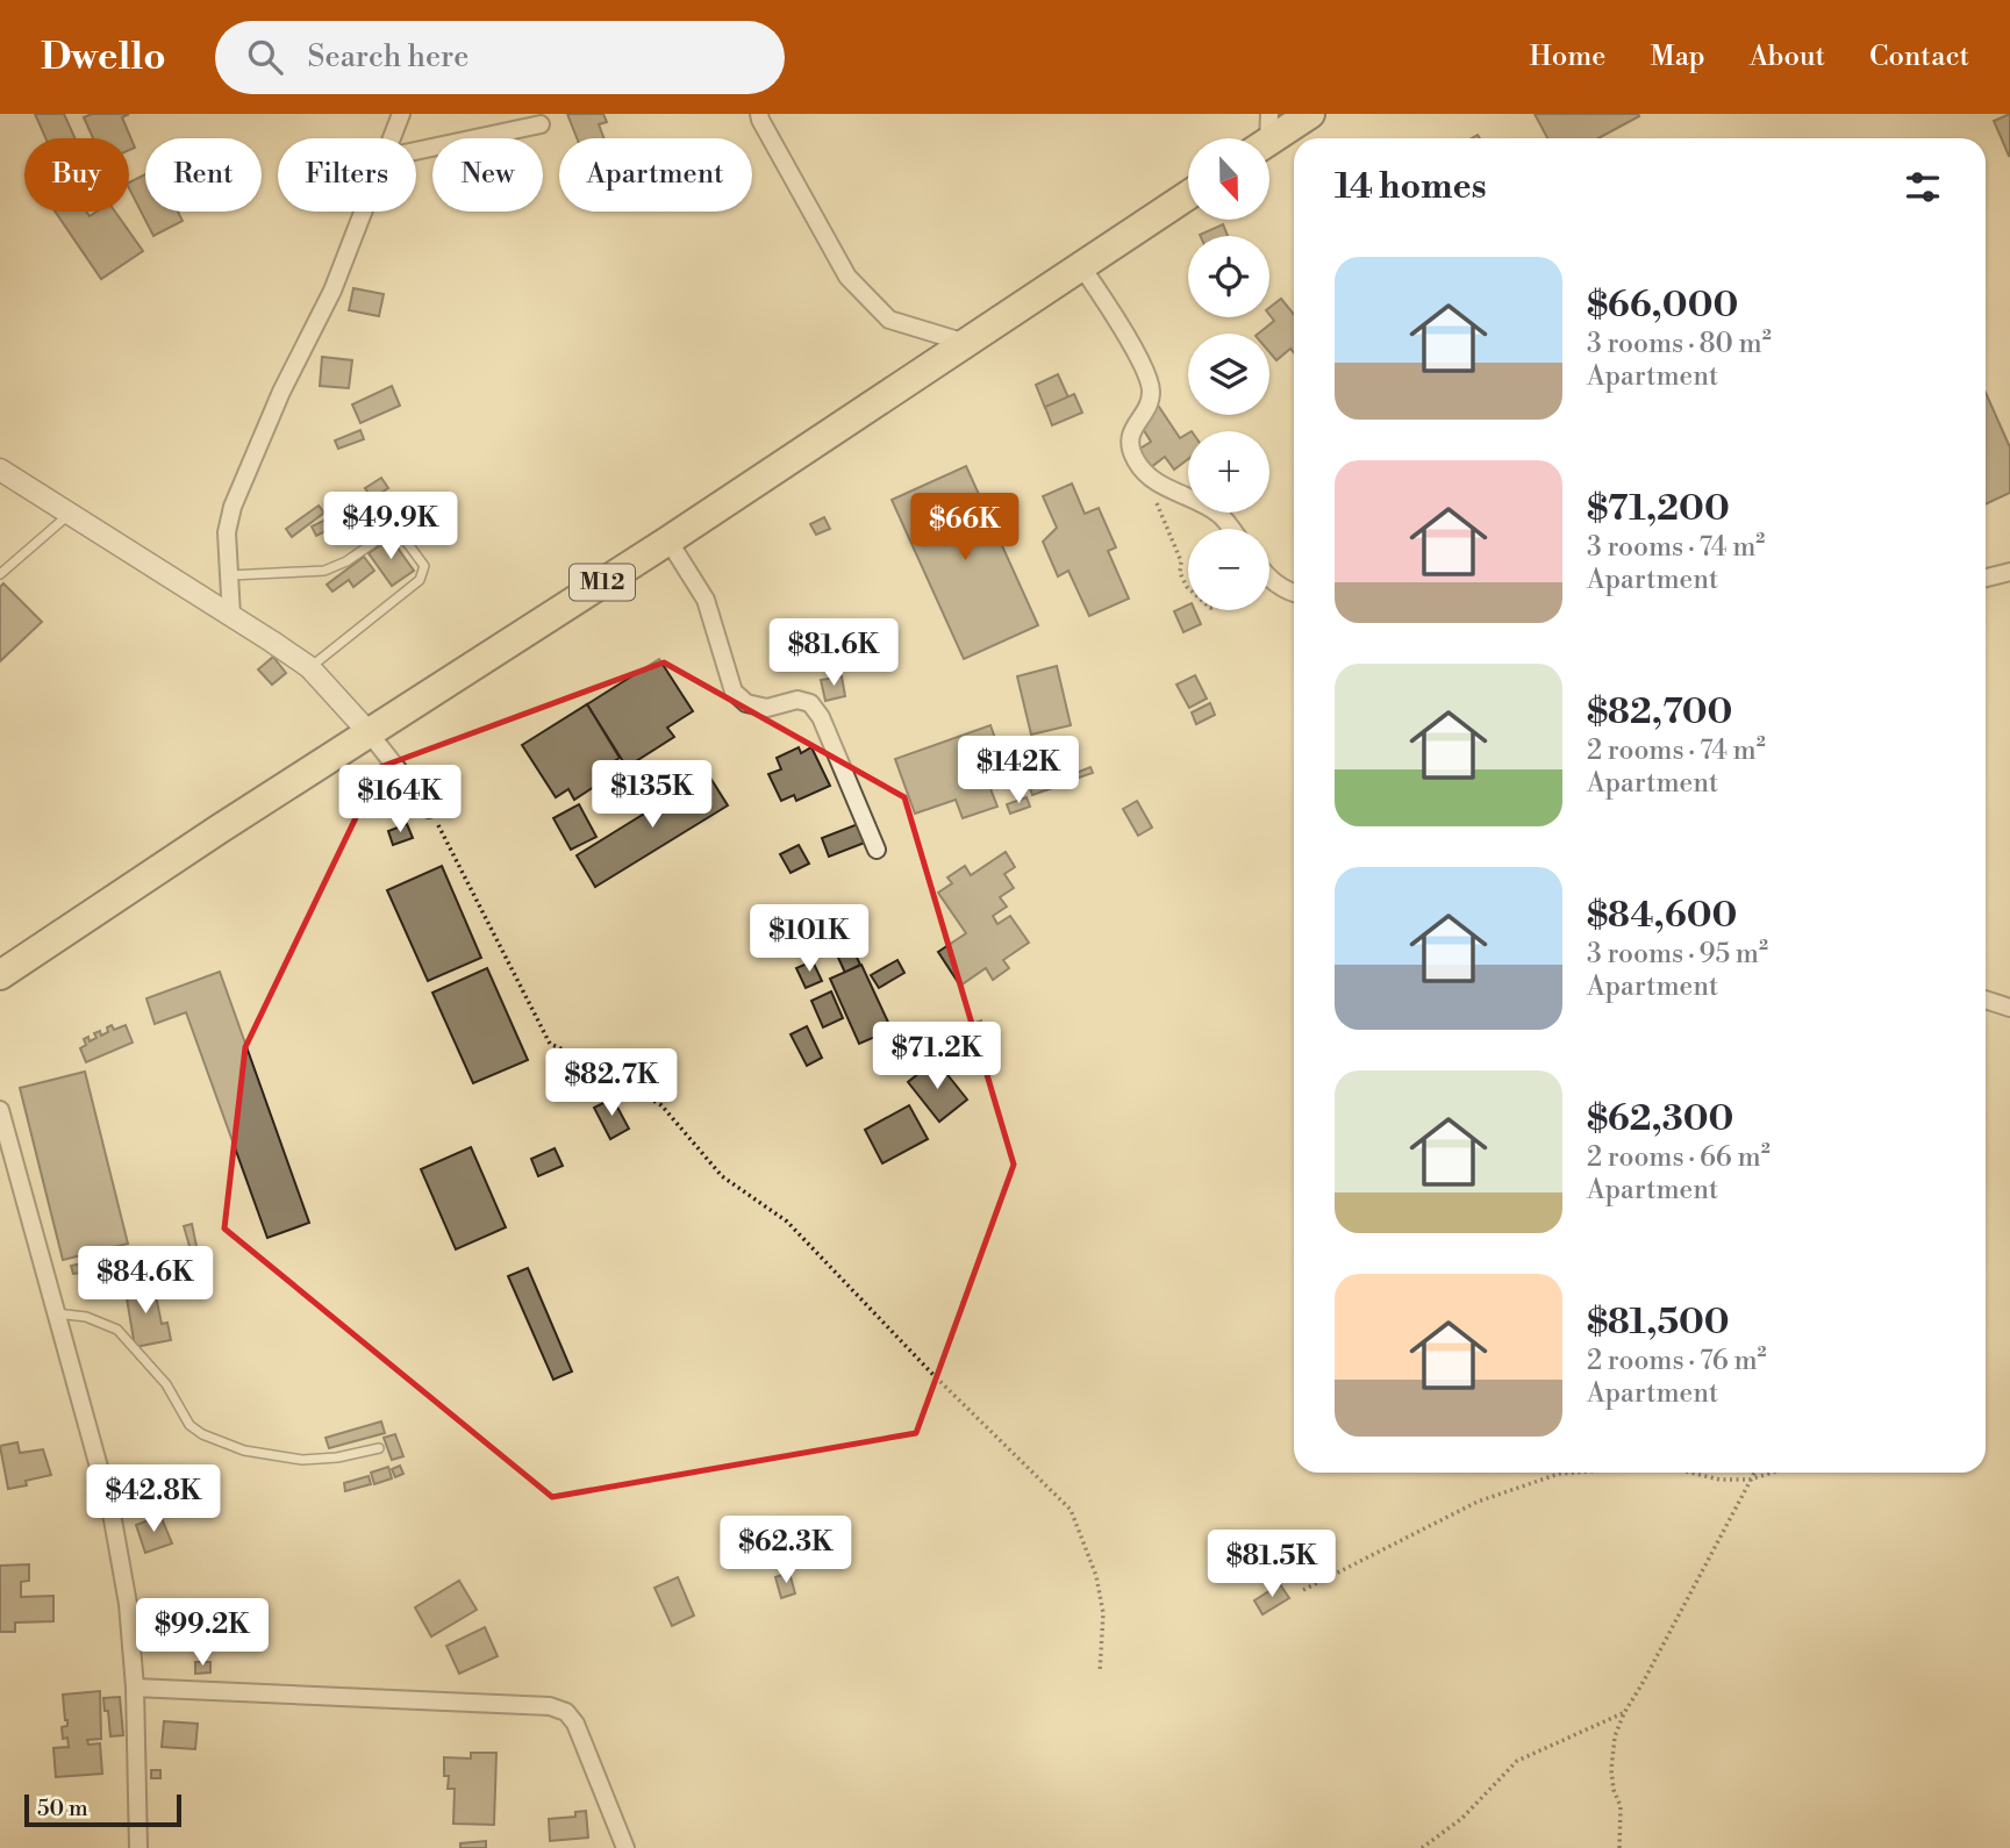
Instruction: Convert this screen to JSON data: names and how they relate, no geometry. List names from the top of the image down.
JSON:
{
  "streets": {
    "highway": ["M12"]
  },
  "scale_bar": "50 m",
  "north": "bottom",
  "page": {
    "header": "Dwello",
    "search": "Search here",
    "nav": [
      "Home",
      "Map",
      "About",
      "Contact"
    ],
    "map_buttons": ["+", "−"],
    "chip": [
      "Buy",
      "Rent",
      "Filters",
      "New",
      "Apartment"
    ],
    "heading": "14 homes",
    "list": [
      {
        "name": "$66,000",
        "note": "3 rooms · 80 m² · Apartment"
      },
      {
        "name": "$71,200",
        "note": "3 rooms · 74 m² · Apartment"
      },
      {
        "name": "$82,700",
        "note": "2 rooms · 74 m² · Apartment"
      },
      {
        "name": "$84,600",
        "note": "3 rooms · 95 m² · Apartment"
      },
      {
        "name": "$62,300",
        "note": "2 rooms · 66 m² · Apartment"
      },
      {
        "name": "$81,500",
        "note": "2 rooms · 76 m² · Apartment"
      }
    ],
    "price": [
      "$49.9K",
      "$66K",
      "$81.6K",
      "$142K",
      "$135K",
      "$164K",
      "$101K",
      "$71.2K",
      "$82.7K",
      "$84.6K",
      "$42.8K",
      "$62.3K",
      "$81.5K",
      "$99.2K"
    ],
    "scale": "50 m"
  }
}
